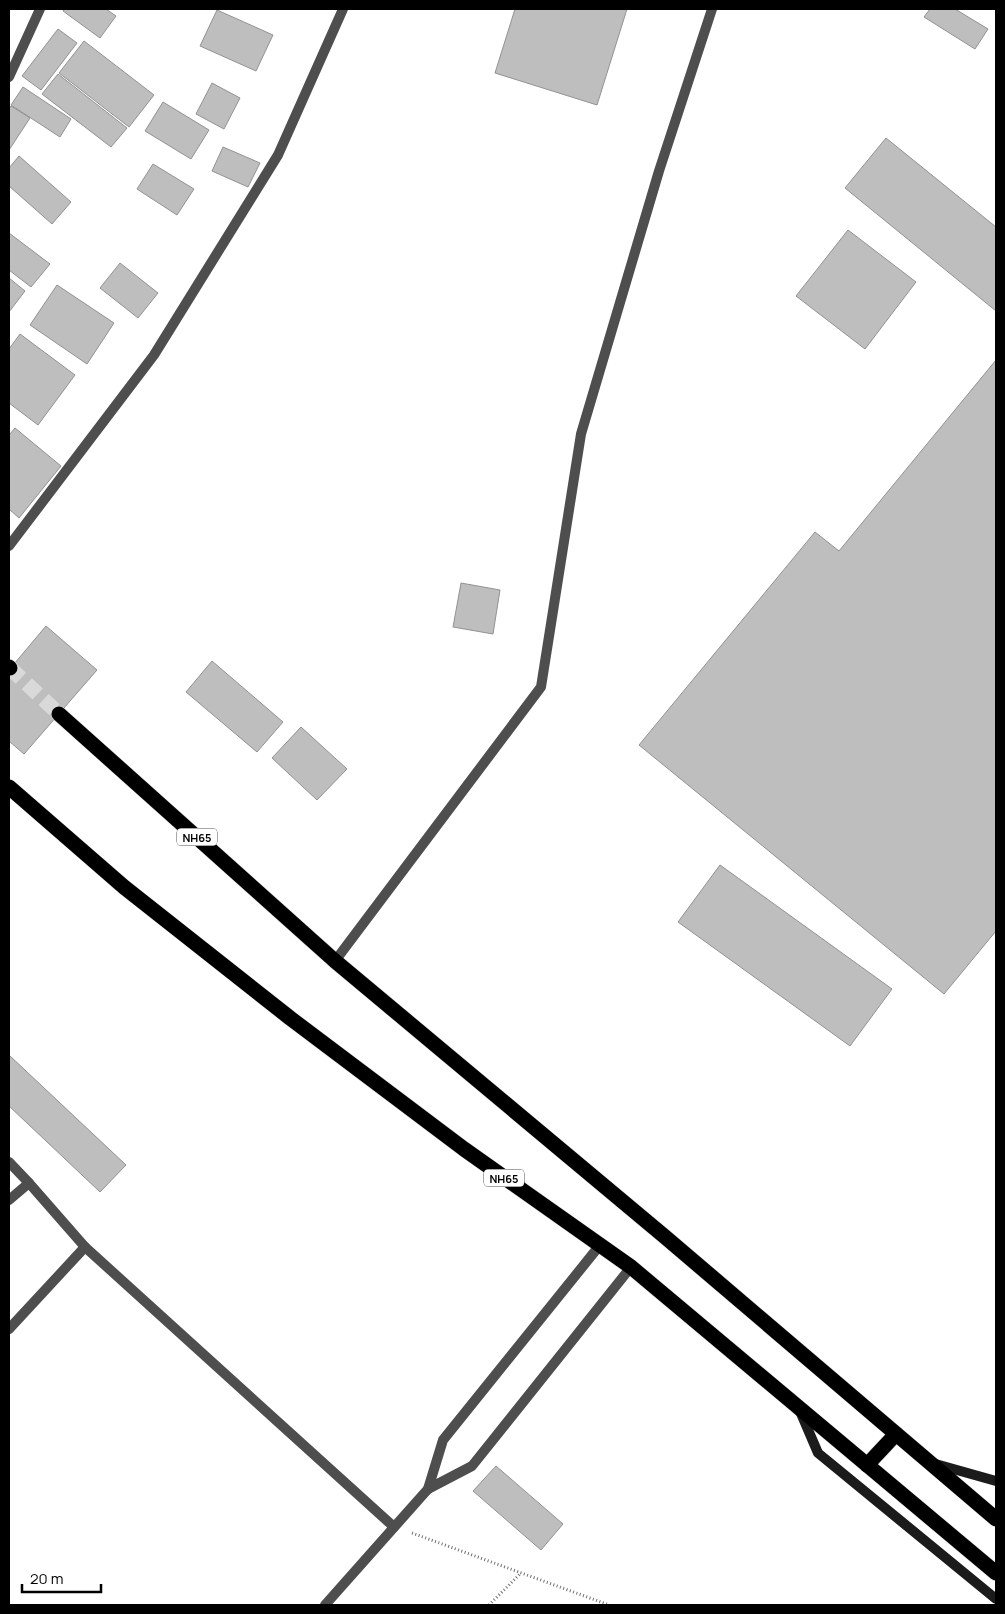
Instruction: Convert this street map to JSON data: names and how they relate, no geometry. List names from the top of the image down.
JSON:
{
  "streets": {
    "highway": ["NH65"]
  },
  "scale_bar": "20 m"
}
